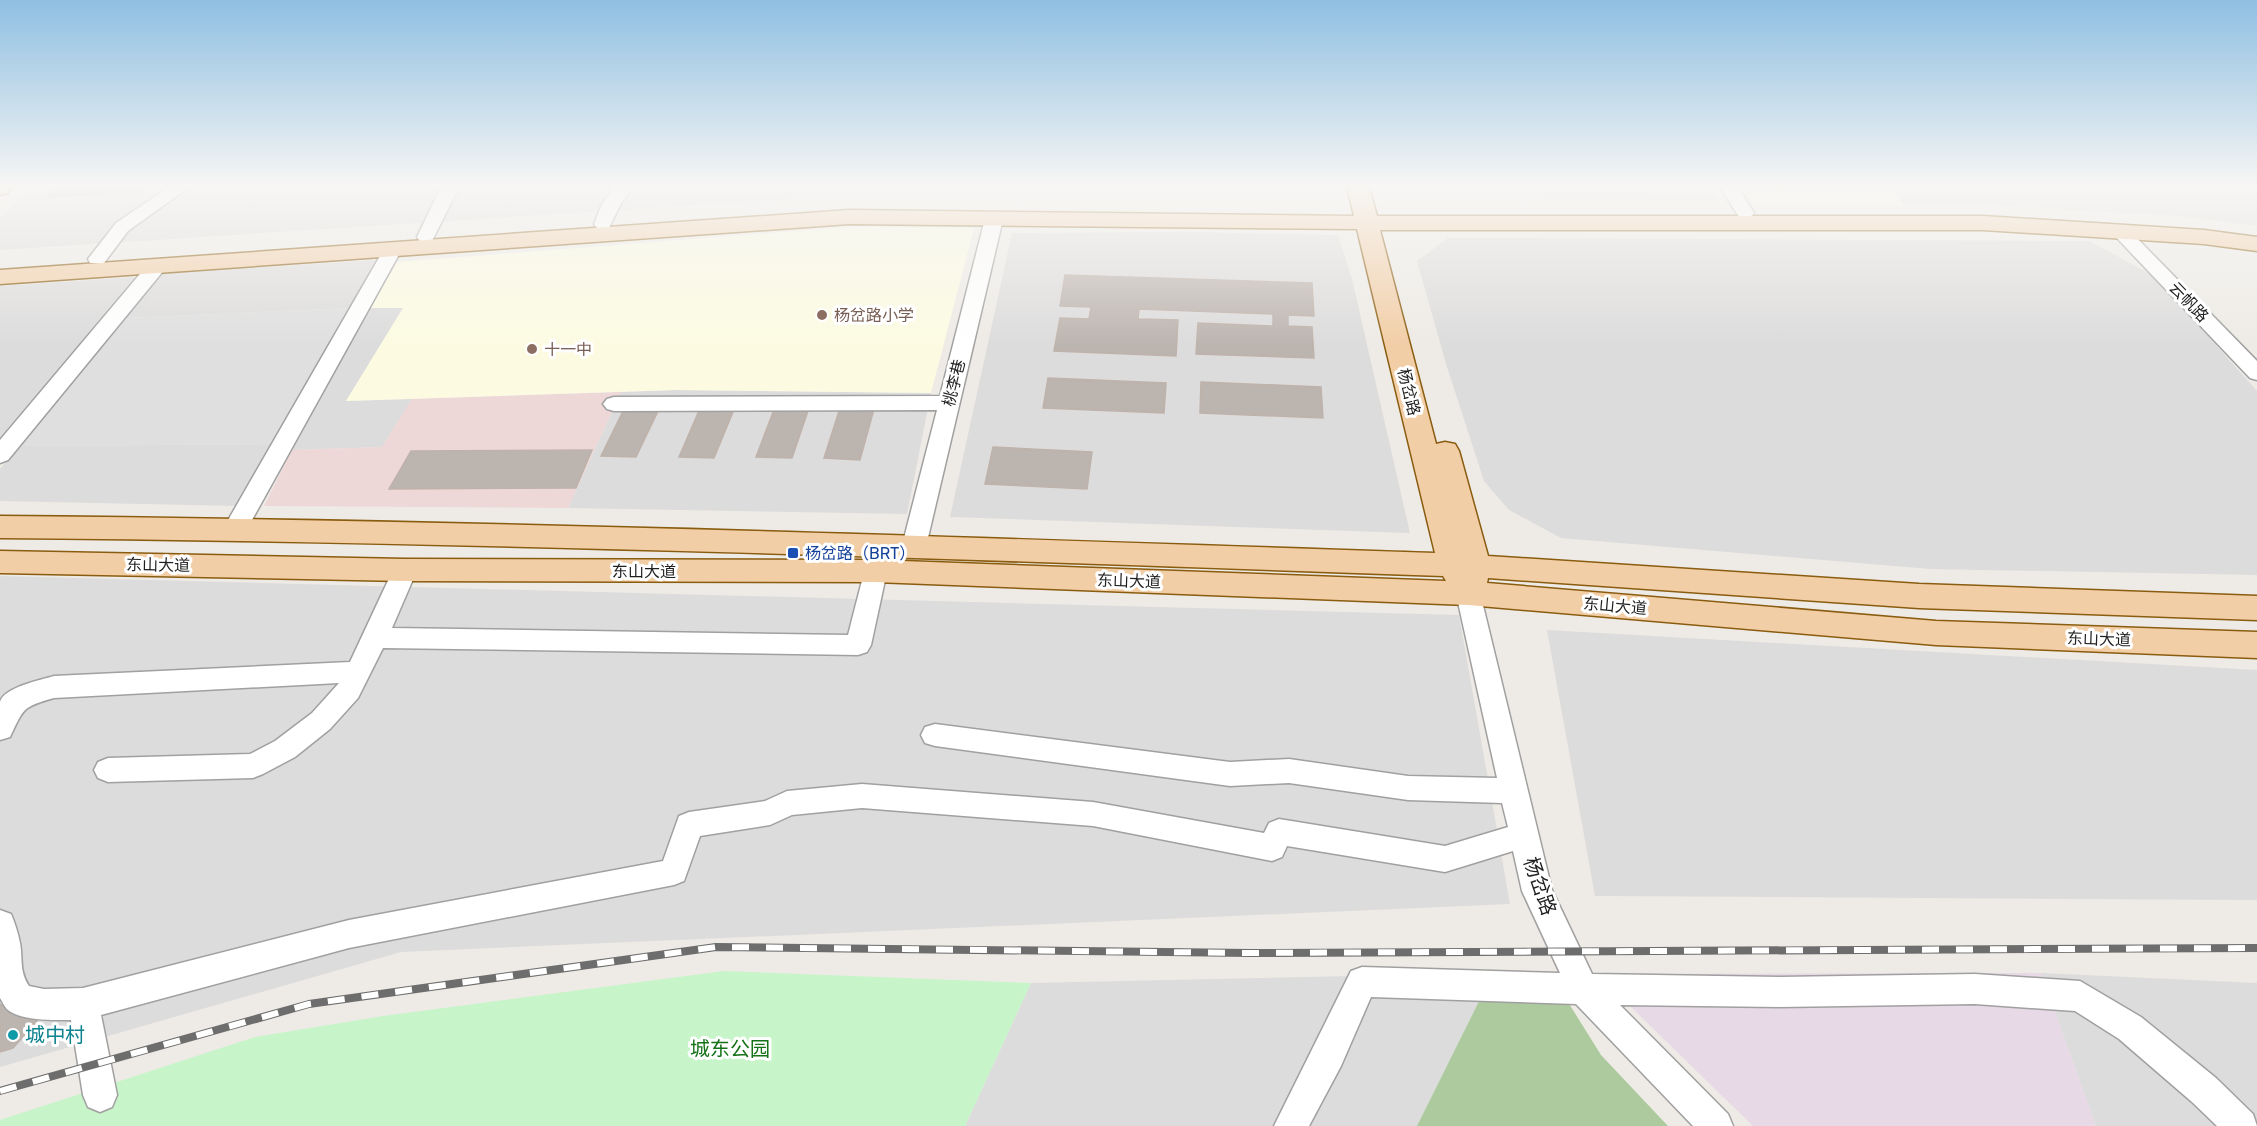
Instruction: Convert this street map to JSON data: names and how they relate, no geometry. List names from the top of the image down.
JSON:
{
  "streets": {
    "main road": ["杨岔路", "东山大道"],
    "street": ["云帆路", "桃李巷"]
  },
  "crossings": [
    ["桃李巷", "东山大道"],
    ["杨岔路", "东山大道"]
  ],
  "parks": ["城东公园"],
  "places": {
    "other": ["杨岔路小学", "十一中", "城中村"],
    "transit": ["杨岔路（BRT）"]
  }
}
